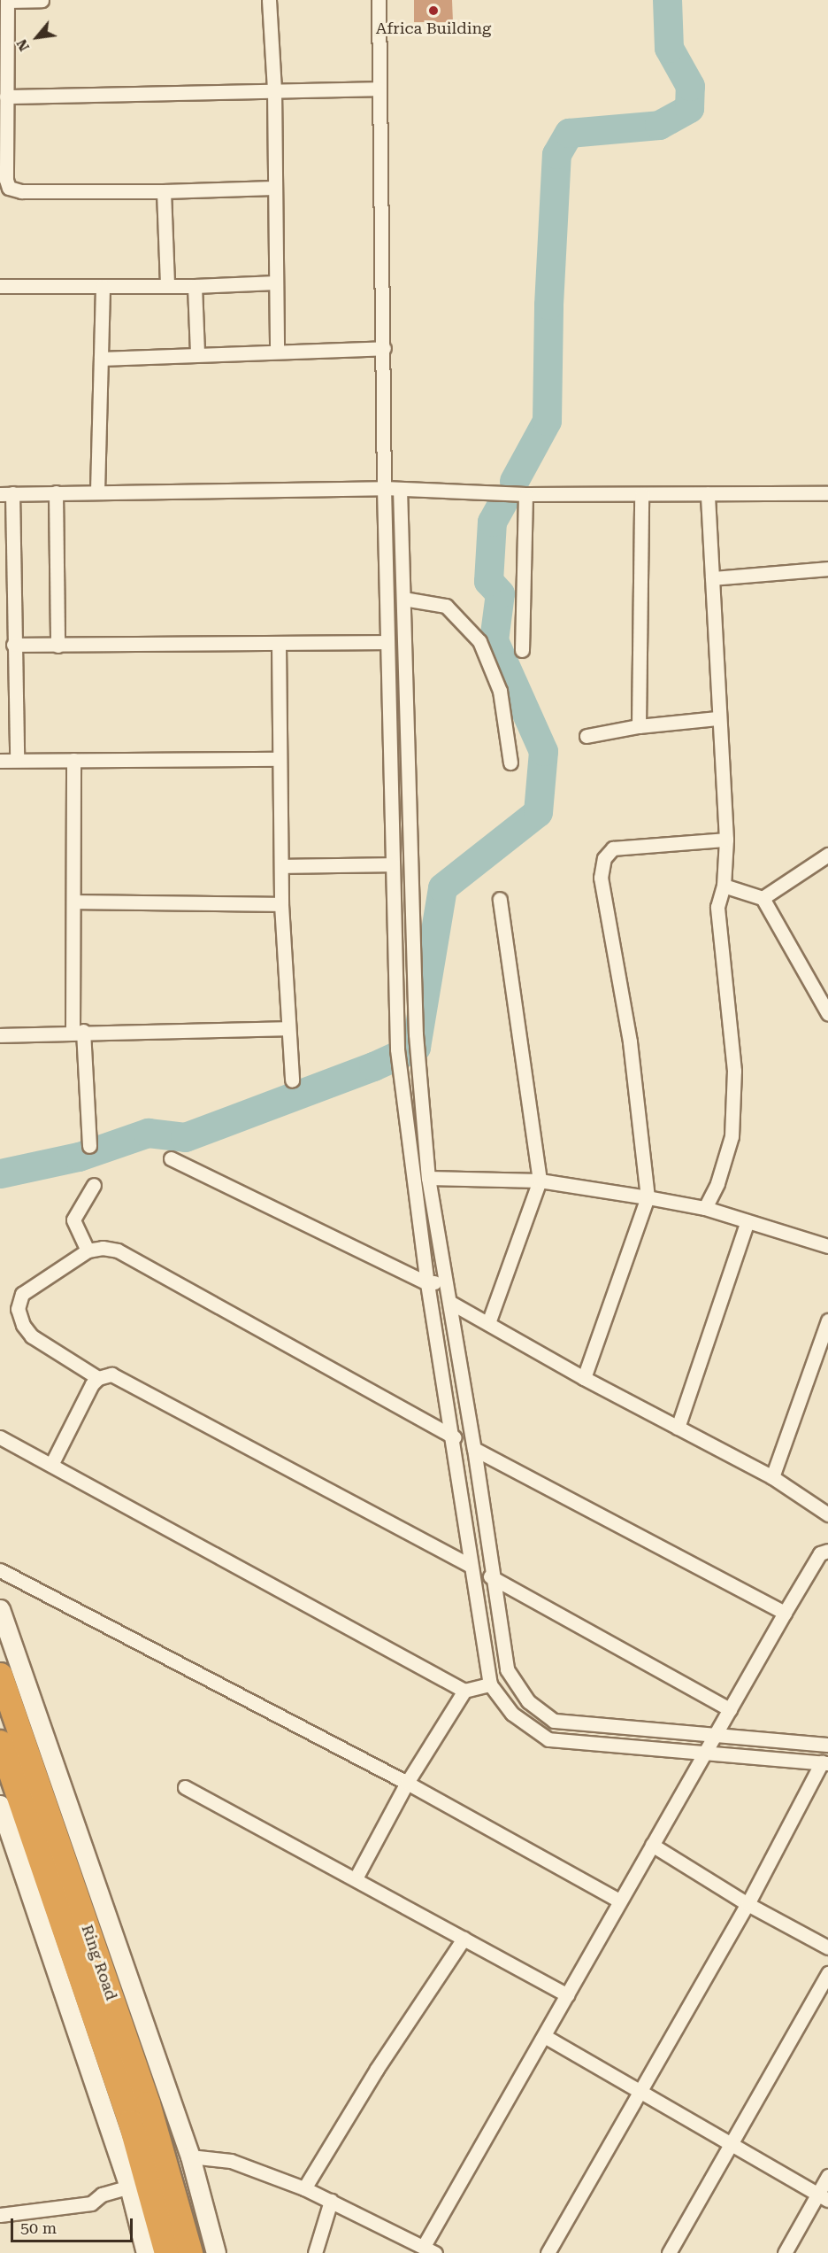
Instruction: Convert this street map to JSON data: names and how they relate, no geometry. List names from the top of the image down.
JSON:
{
  "streets": {
    "highway": ["Ring Road"]
  },
  "places": ["Africa Building"],
  "scale_bar": "50 m",
  "north": "bottom left"
}
